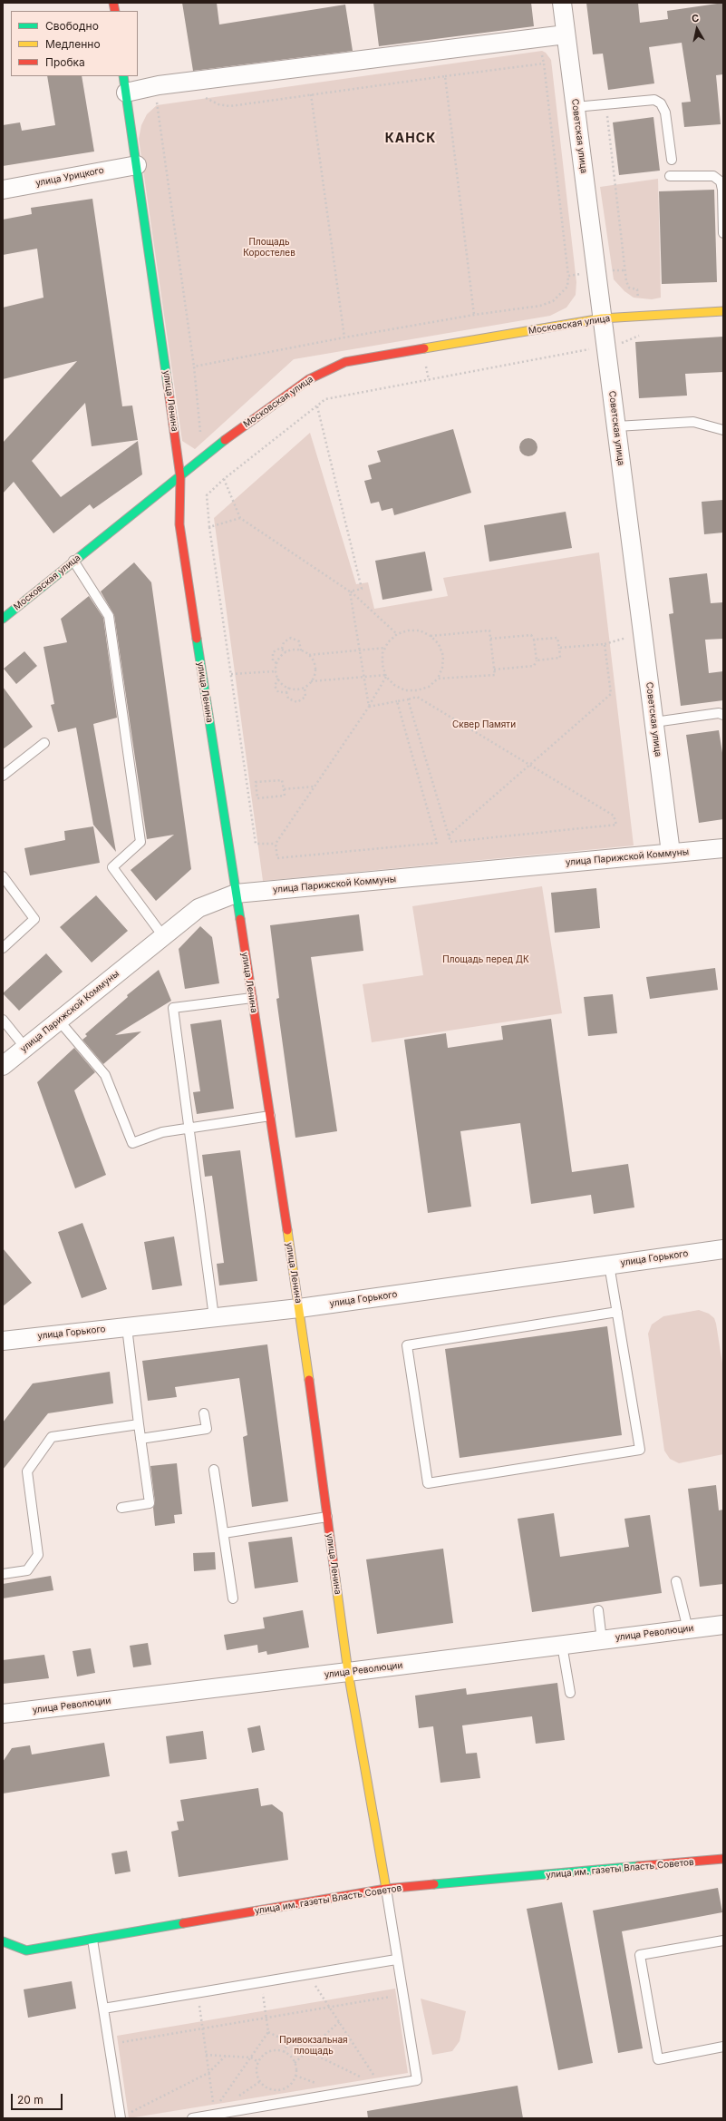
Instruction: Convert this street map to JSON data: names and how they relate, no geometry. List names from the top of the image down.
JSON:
{
  "streets": {
    "street": [
      "Советская улица",
      "улица Урицкого",
      "Московская улица",
      "улица Ленина",
      "улица Парижской Коммуны",
      "улица Горького",
      "улица Революции",
      "улица им. газеты Власть Советов"
    ]
  },
  "crossings": [
    ["Советская улица", "Московская улица"],
    ["Советская улица", "улица Парижской Коммуны"],
    ["улица Урицкого", "улица Ленина"],
    ["Московская улица", "улица Ленина"],
    ["улица Ленина", "улица Парижской Коммуны"],
    ["улица Ленина", "улица Горького"],
    ["улица Ленина", "улица Революции"],
    ["улица Ленина", "улица им. газеты Власть Советов"]
  ],
  "districts": ["КАНСК"],
  "parks": [
    "Площадь Коростелев",
    "Сквер Памяти",
    "Площадь перед ДК",
    "Привокзальная площадь"
  ],
  "legend": ["Свободно", "Медленно", "Пробка"],
  "scale_bar": "20 m",
  "north": "top"
}
